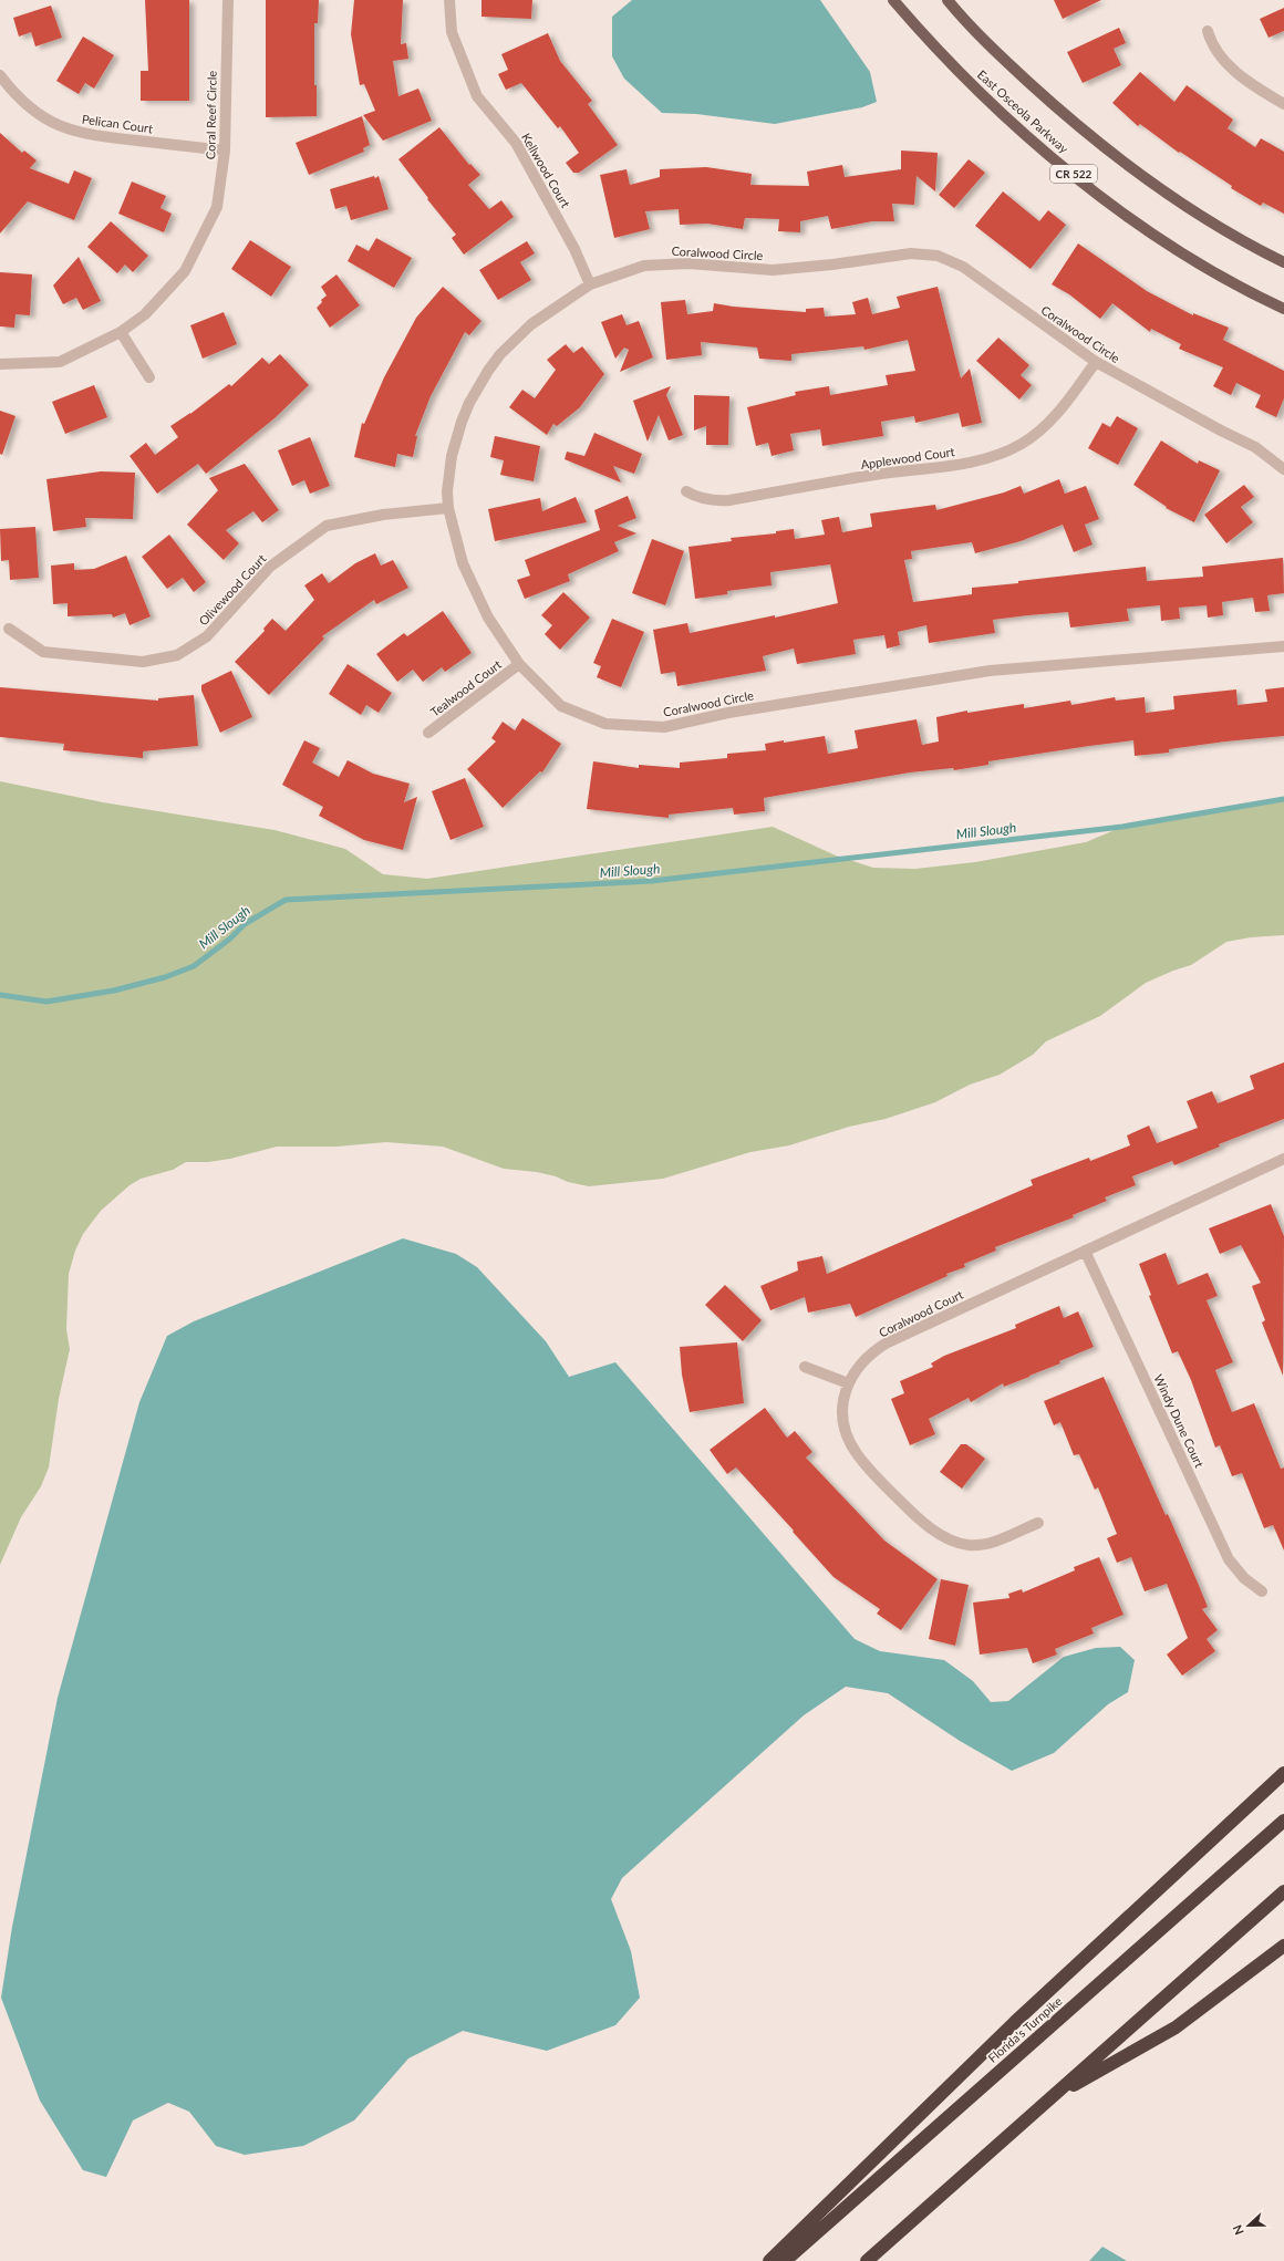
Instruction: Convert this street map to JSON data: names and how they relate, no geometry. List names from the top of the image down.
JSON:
{
  "streets": {
    "highway": ["Florida's Turnpike"],
    "main road": ["East Osceola Parkway", "CR 522"],
    "street": [
      "Coral Reef Circle",
      "Pelican Court",
      "Kellwood Court",
      "Coralwood Circle",
      "Applewood Court",
      "Olivewood Court",
      "Tealwood Court",
      "Coralwood Court",
      "Windy Dune Court"
    ]
  },
  "crossings": [
    ["Coral Reef Circle", "Pelican Court"],
    ["Kellwood Court", "Coralwood Circle"],
    ["Coralwood Circle", "Applewood Court"],
    ["Coralwood Circle", "Olivewood Court"],
    ["Coralwood Circle", "Tealwood Court"],
    ["Coralwood Court", "Windy Dune Court"]
  ],
  "water": ["Mill Slough"],
  "north": "left"
}
